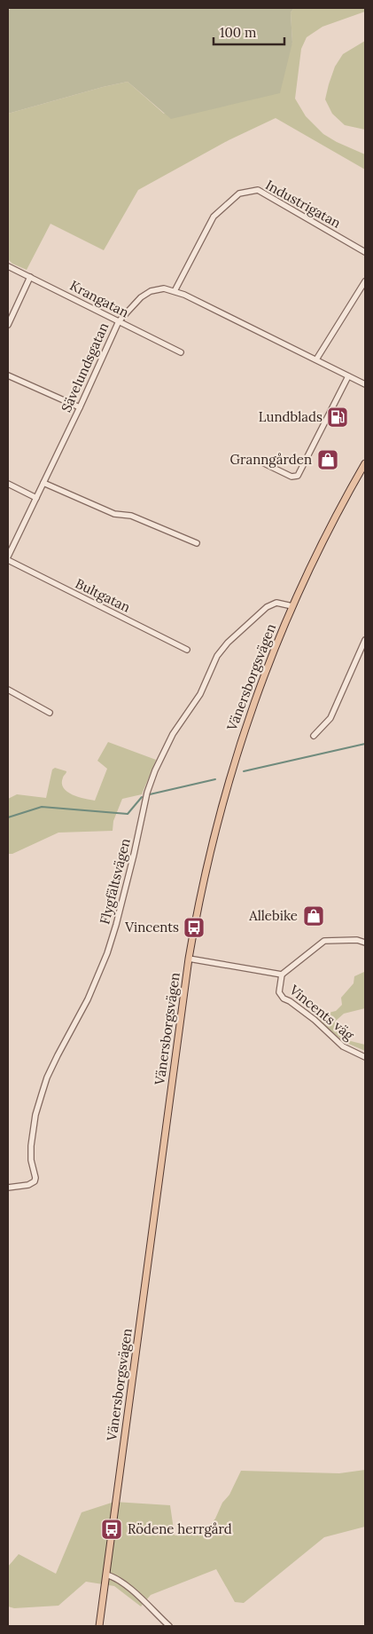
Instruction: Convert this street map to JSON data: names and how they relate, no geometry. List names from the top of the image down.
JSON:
{
  "streets": {
    "main road": ["Vänersborgsvägen"],
    "street": [
      "Industrigatan",
      "Krangatan",
      "Sävelundsgatan",
      "Bultgatan",
      "Flygfältsvägen",
      "Vincents väg"
    ]
  },
  "crossings": [
    ["Industrigatan", "Sävelundsgatan"],
    ["Krangatan", "Sävelundsgatan"],
    ["Vänersborgsvägen", "Flygfältsvägen"],
    ["Vänersborgsvägen", "Vincents väg"]
  ],
  "places": {
    "fuel station": ["Lundblads"],
    "shop": ["Granngården", "Allebike"],
    "bus stop": ["Vincents", "Rödene herrgård"]
  },
  "scale_bar": "100 m"
}
